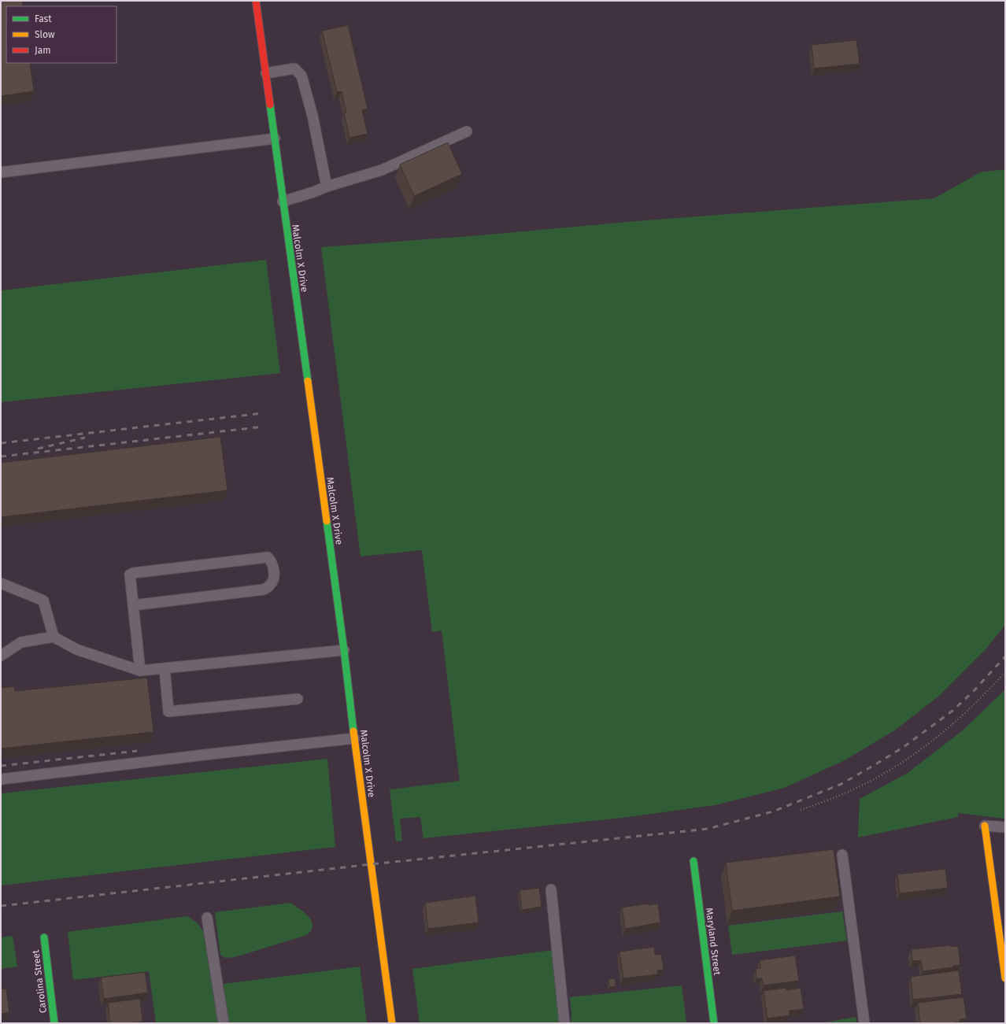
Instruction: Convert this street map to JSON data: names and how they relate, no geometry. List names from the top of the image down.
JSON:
{
  "streets": {
    "street": ["Malcolm X Drive", "Maryland Street", "Carolina Street"]
  },
  "legend": ["Fast", "Slow", "Jam"]
}
